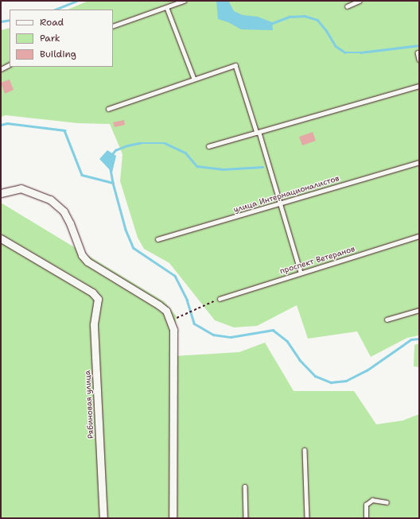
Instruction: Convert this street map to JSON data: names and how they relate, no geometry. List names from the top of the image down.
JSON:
{
  "streets": {
    "street": ["Рябиновая улица"],
    "lane": ["улица Интернационалистов", "проспект Ветеранов"]
  },
  "legend": ["Road", "Park", "Building"]
}
